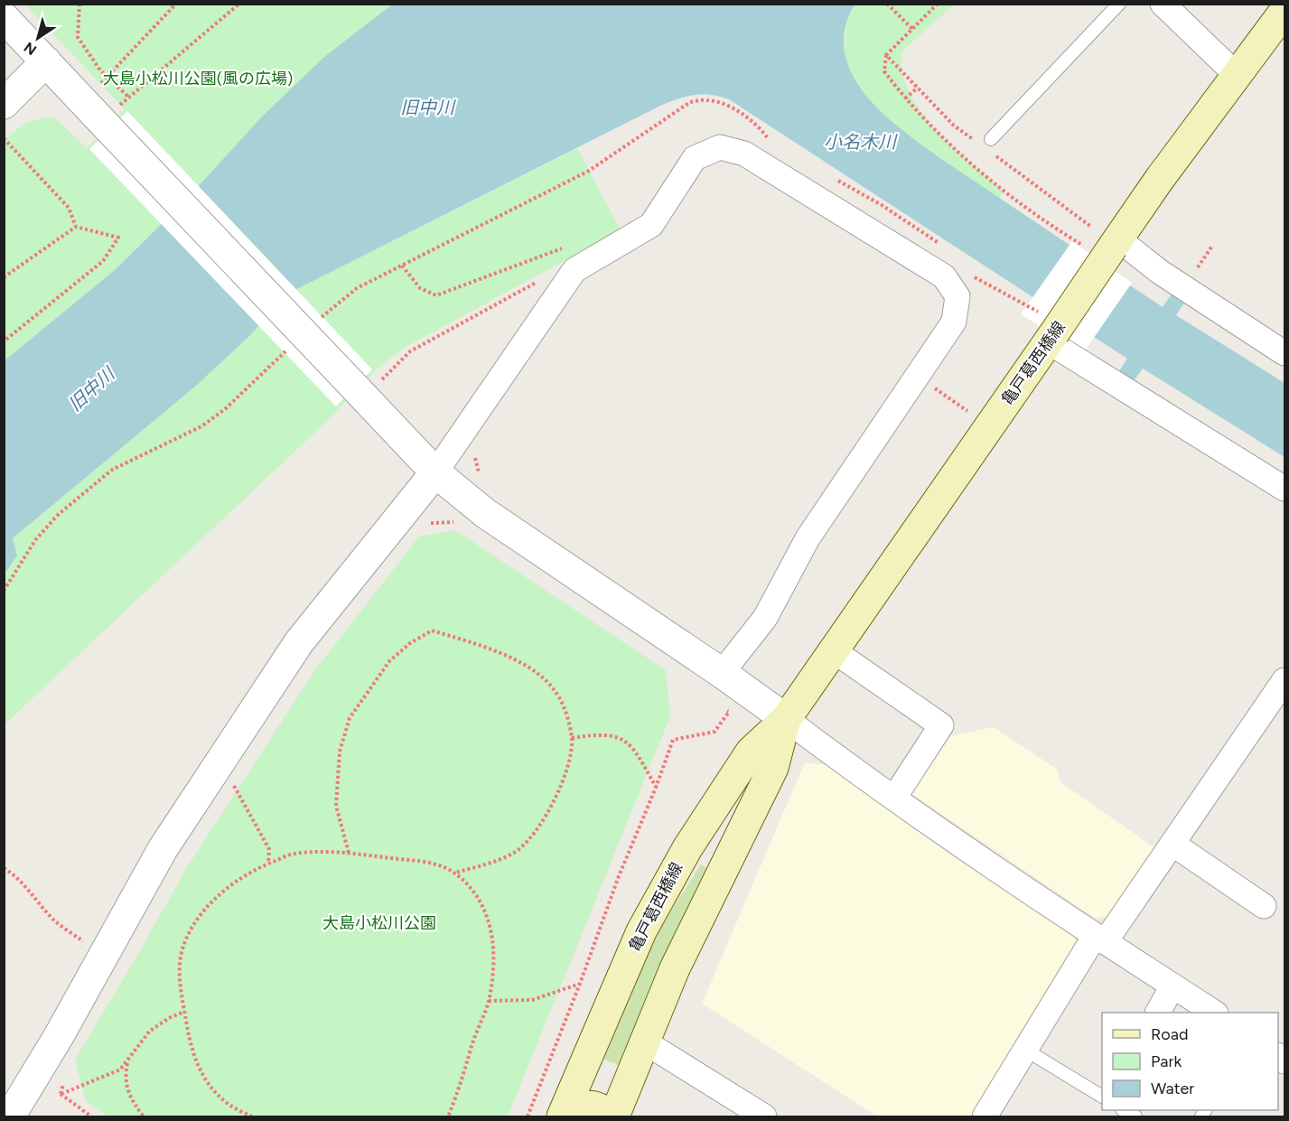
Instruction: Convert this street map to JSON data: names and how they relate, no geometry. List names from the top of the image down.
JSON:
{
  "streets": {
    "main road": ["亀戸葛西橋線"]
  },
  "water": ["旧中川", "小名木川"],
  "parks": ["大島小松川公園(風の広場)", "大島小松川公園"],
  "legend": ["Road", "Park", "Water"],
  "north": "bottom left"
}
